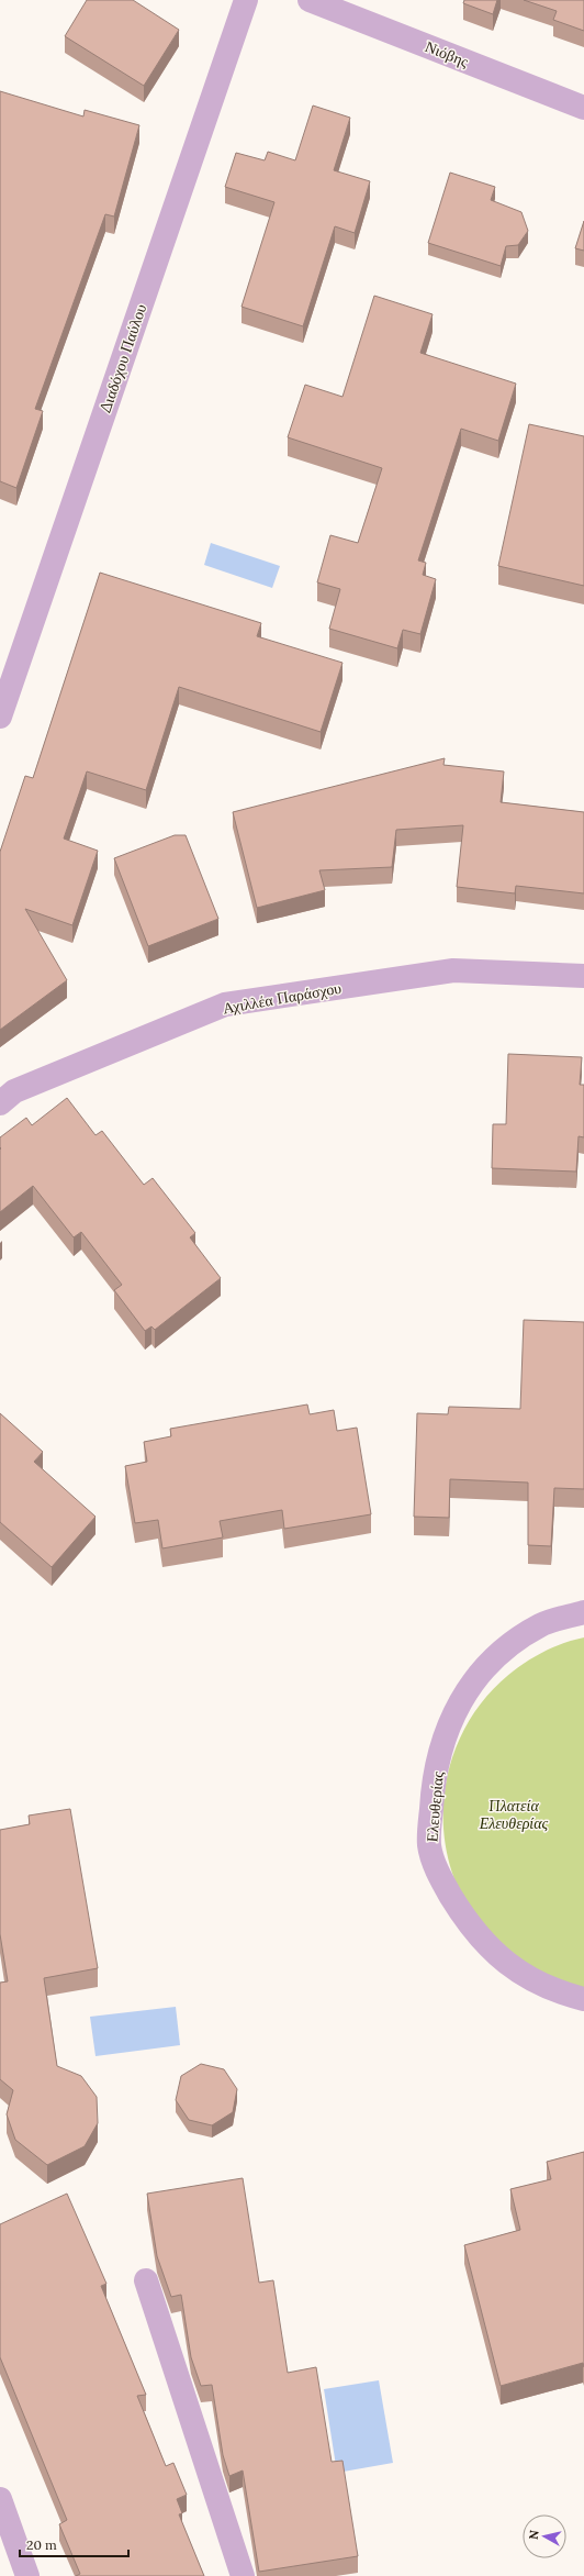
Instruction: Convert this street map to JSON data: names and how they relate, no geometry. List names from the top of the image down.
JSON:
{
  "streets": {
    "street": [
      "Νιόβης",
      "Διαδόχου Παύλου",
      "Αχιλλέα Παράσχου",
      "Ελευθερίας"
    ]
  },
  "parks": ["Πλατεία Ελευθερίας"],
  "scale_bar": "20 m",
  "north": "left"
}
